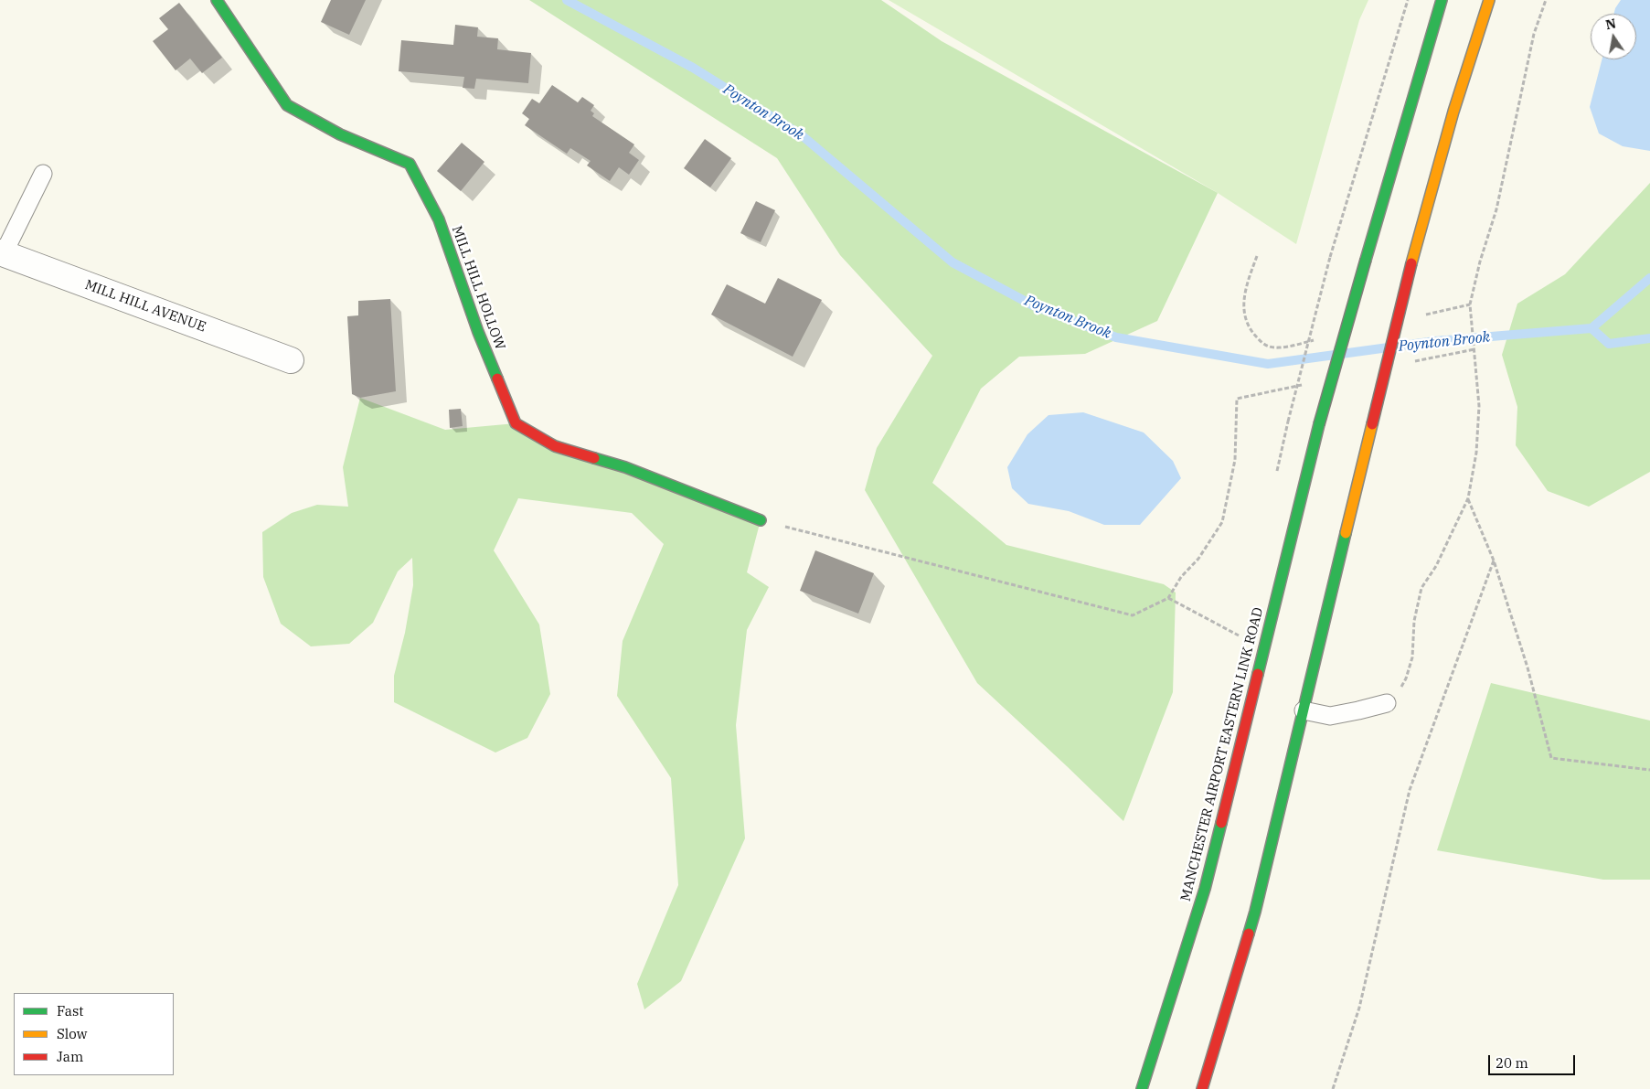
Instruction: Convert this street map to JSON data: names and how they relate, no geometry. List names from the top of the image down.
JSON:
{
  "streets": {
    "main road": ["MILL HILL HOLLOW", "MANCHESTER AIRPORT EASTERN LINK ROAD"],
    "street": ["MILL HILL AVENUE"]
  },
  "water": ["Poynton Brook"],
  "legend": ["Fast", "Slow", "Jam"],
  "scale_bar": "20 m",
  "north": "top"
}
